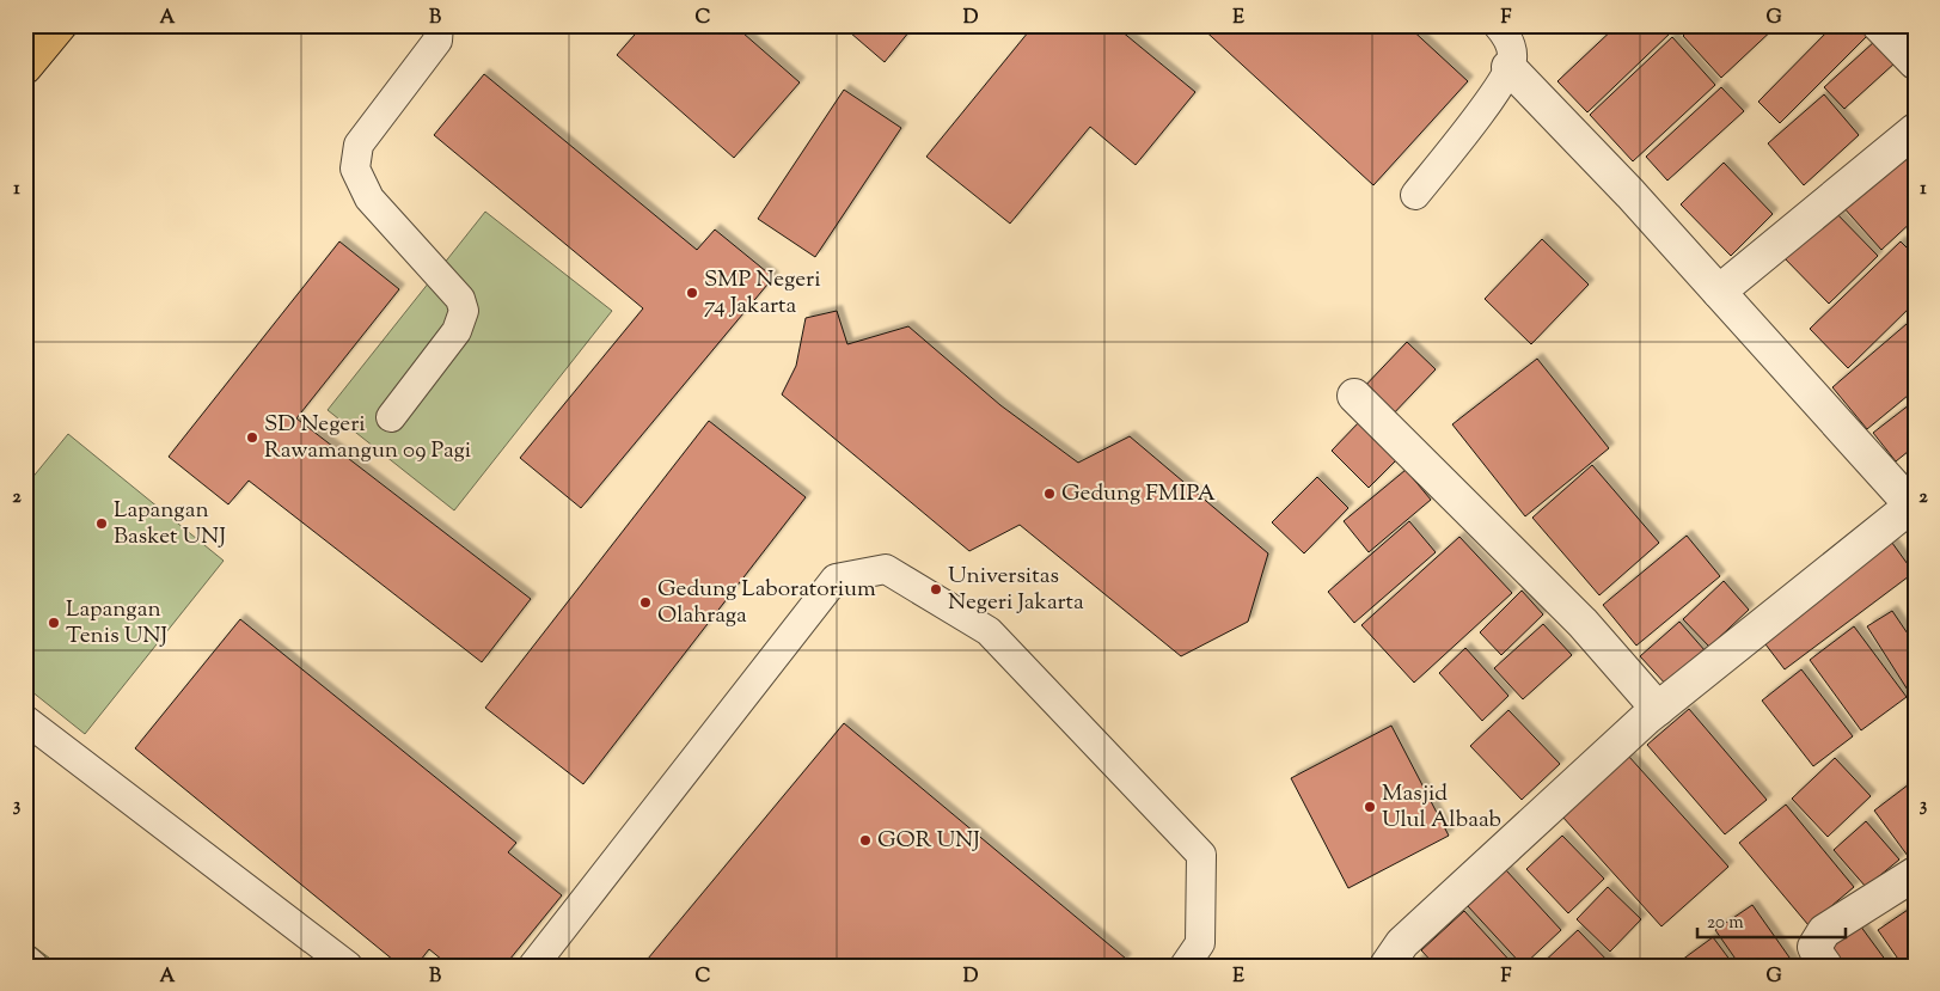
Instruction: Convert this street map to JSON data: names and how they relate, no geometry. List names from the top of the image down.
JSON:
{
  "places": [
    "SMP Negeri 74 Jakarta",
    "SD Negeri Rawamangun 09 Pagi",
    "Gedung FMIPA",
    "Lapangan Basket UNJ",
    "Universitas Negeri Jakarta",
    "Gedung Laboratorium Olahraga",
    "Lapangan Tenis UNJ",
    "Masjid Ulul Albaab",
    "GOR UNJ"
  ],
  "scale_bar": "20 m",
  "grid": {
    "columns": [
      "A",
      "B",
      "C",
      "D",
      "E",
      "F",
      "G"
    ],
    "rows": ["1", "2", "3"]
  }
}
